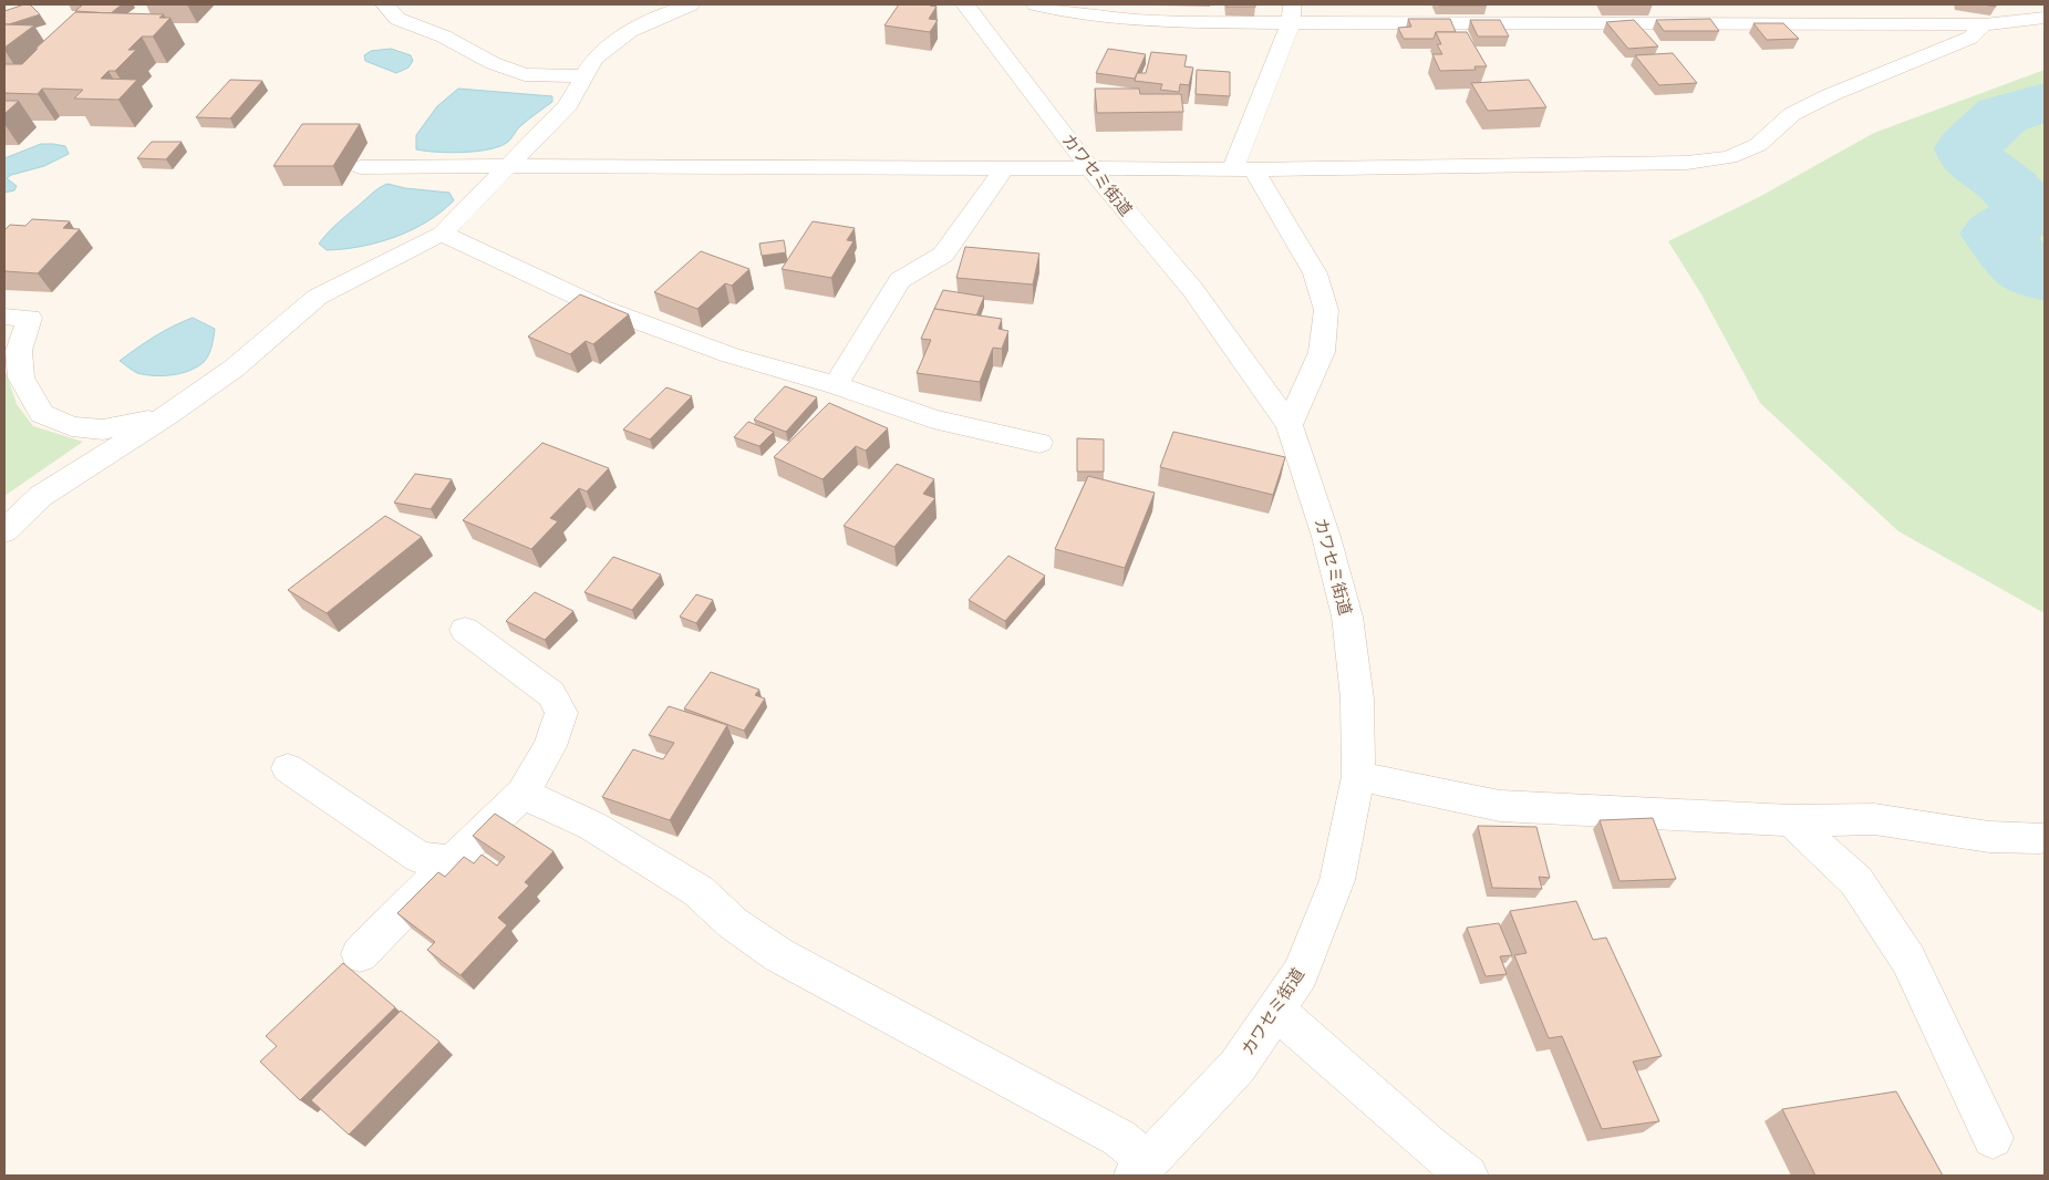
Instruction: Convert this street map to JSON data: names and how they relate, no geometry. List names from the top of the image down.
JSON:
{
  "streets": {
    "street": ["カワセミ街道"]
  }
}
